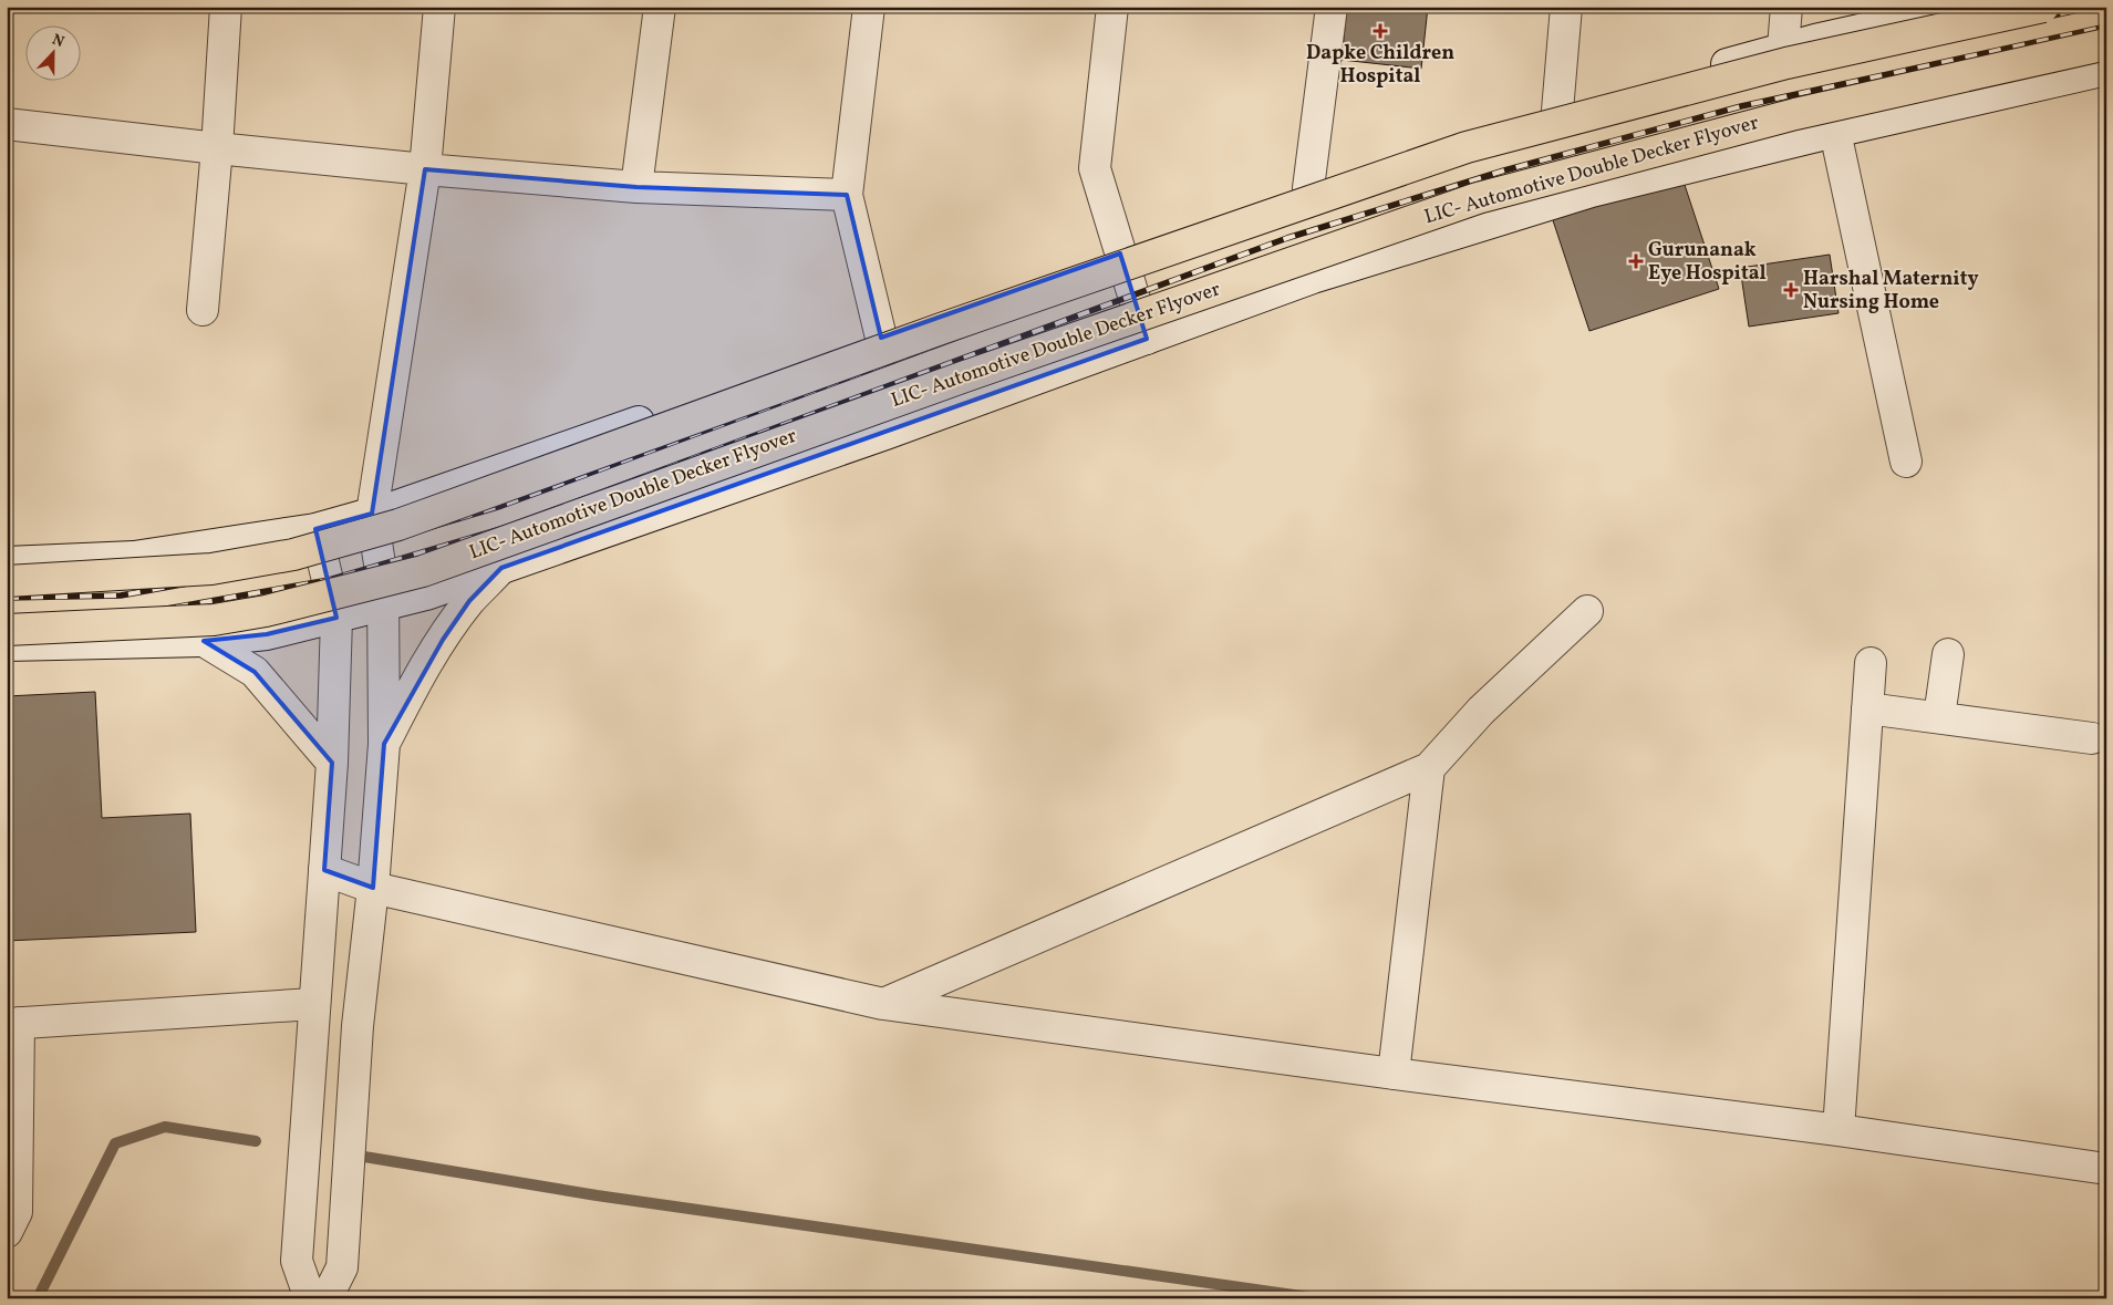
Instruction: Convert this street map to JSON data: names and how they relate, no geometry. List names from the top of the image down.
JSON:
{
  "streets": {
    "main road": ["LIC- Automotive Double Decker Flyover"]
  },
  "places": {
    "health": ["Dapke Children Hospital", "Gurunanak Eye Hospital", "Harshal Maternity Nursing Home"]
  },
  "north": "top"
}
